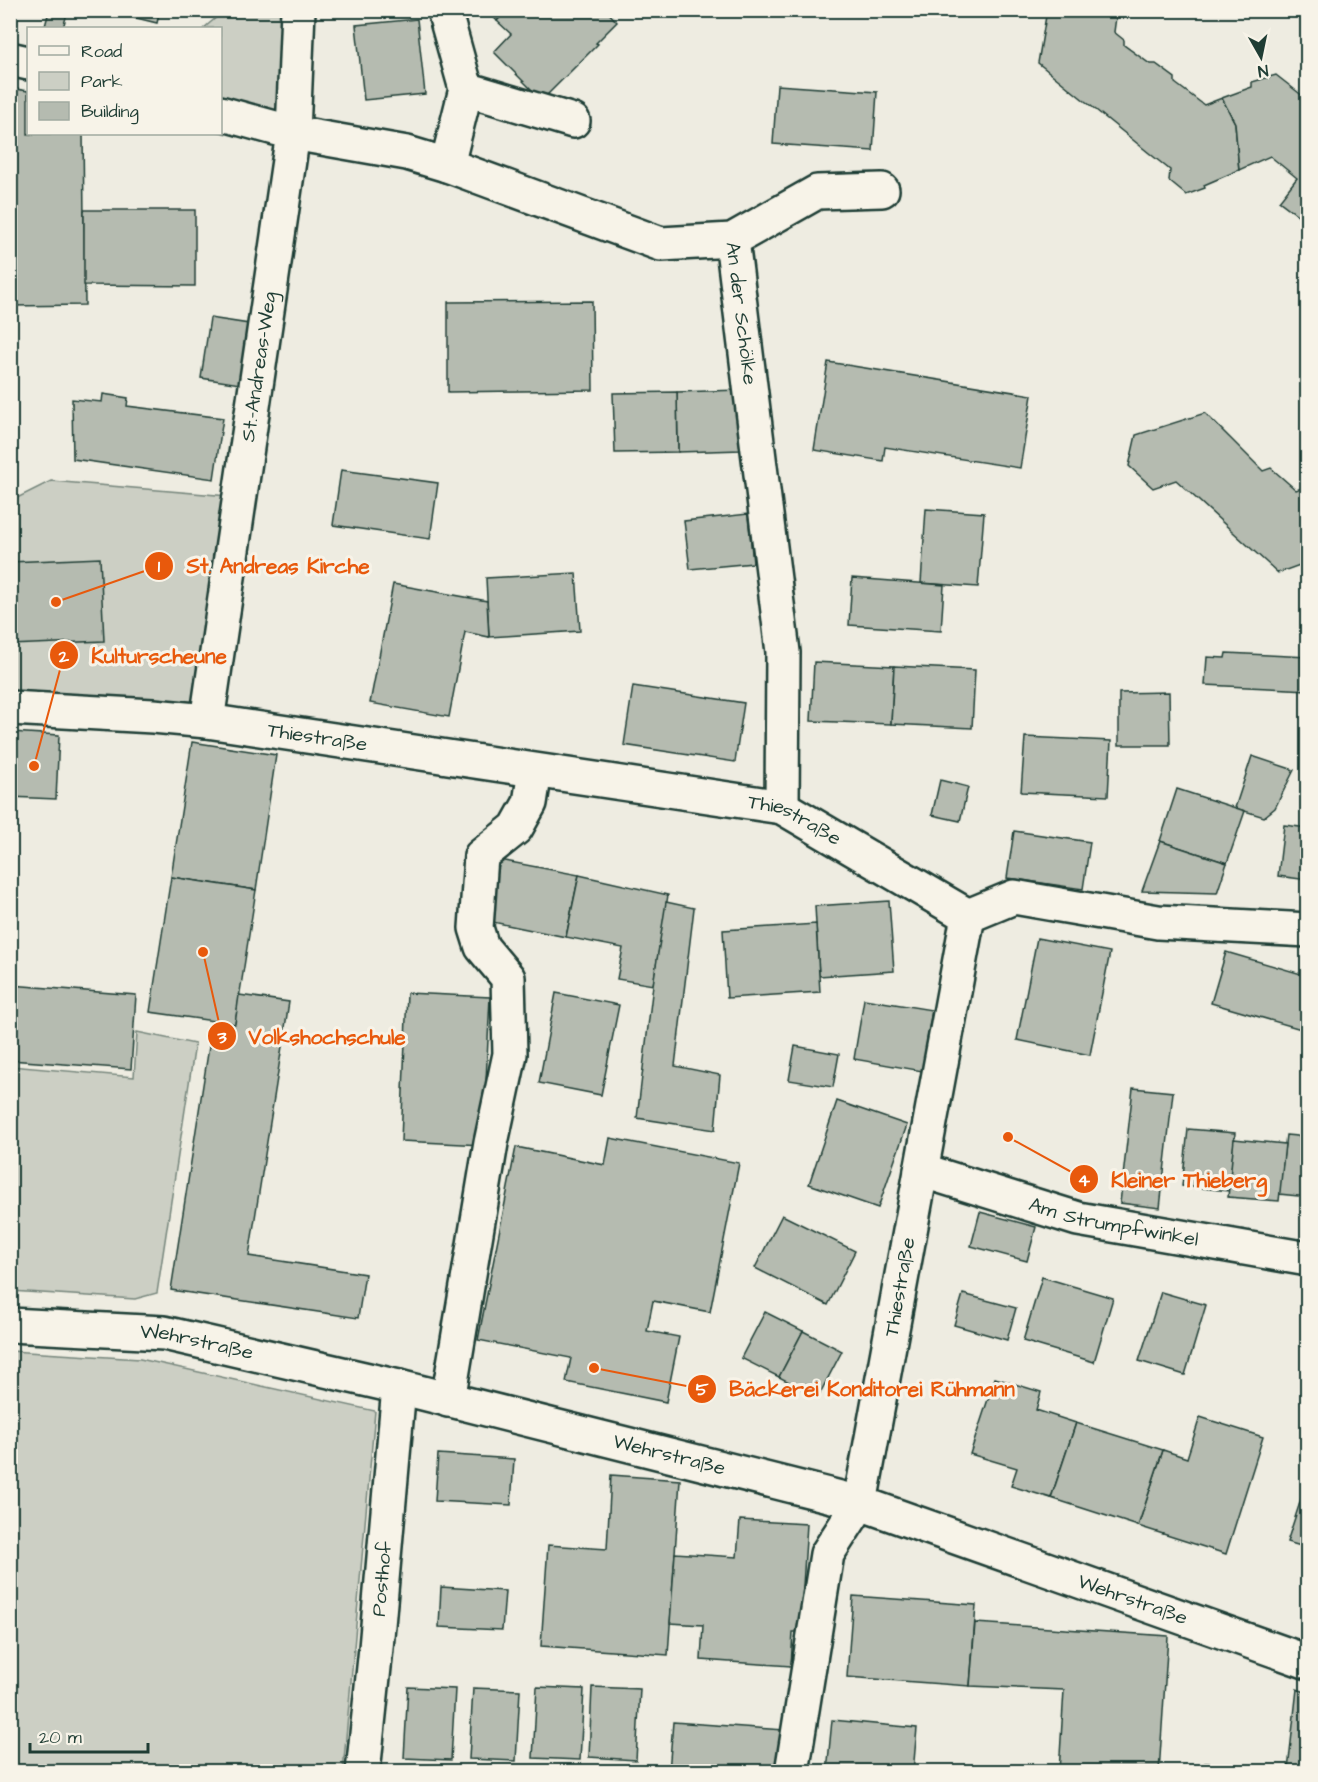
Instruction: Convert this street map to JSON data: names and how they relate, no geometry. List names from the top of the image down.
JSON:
{
  "streets": {
    "street": [
      "An der Schölke",
      "St.-Andreas-Weg",
      "Thiestraße",
      "Am Strumpfwinkel",
      "Wehrstraße",
      "Posthof"
    ]
  },
  "crossings": [
    ["An der Schölke", "St.-Andreas-Weg"],
    ["An der Schölke", "Thiestraße"],
    ["St.-Andreas-Weg", "Thiestraße"],
    ["Thiestraße", "Am Strumpfwinkel"],
    ["Thiestraße", "Wehrstraße"],
    ["Wehrstraße", "Posthof"]
  ],
  "places": [
    "St. Andreas Kirche",
    "Kulturscheune",
    "Volkshochschule",
    "Kleiner Thieberg",
    "Bäckerei Konditorei Rühmann"
  ],
  "legend": ["Road", "Park", "Building"],
  "scale_bar": "20 m",
  "north": "bottom"
}
